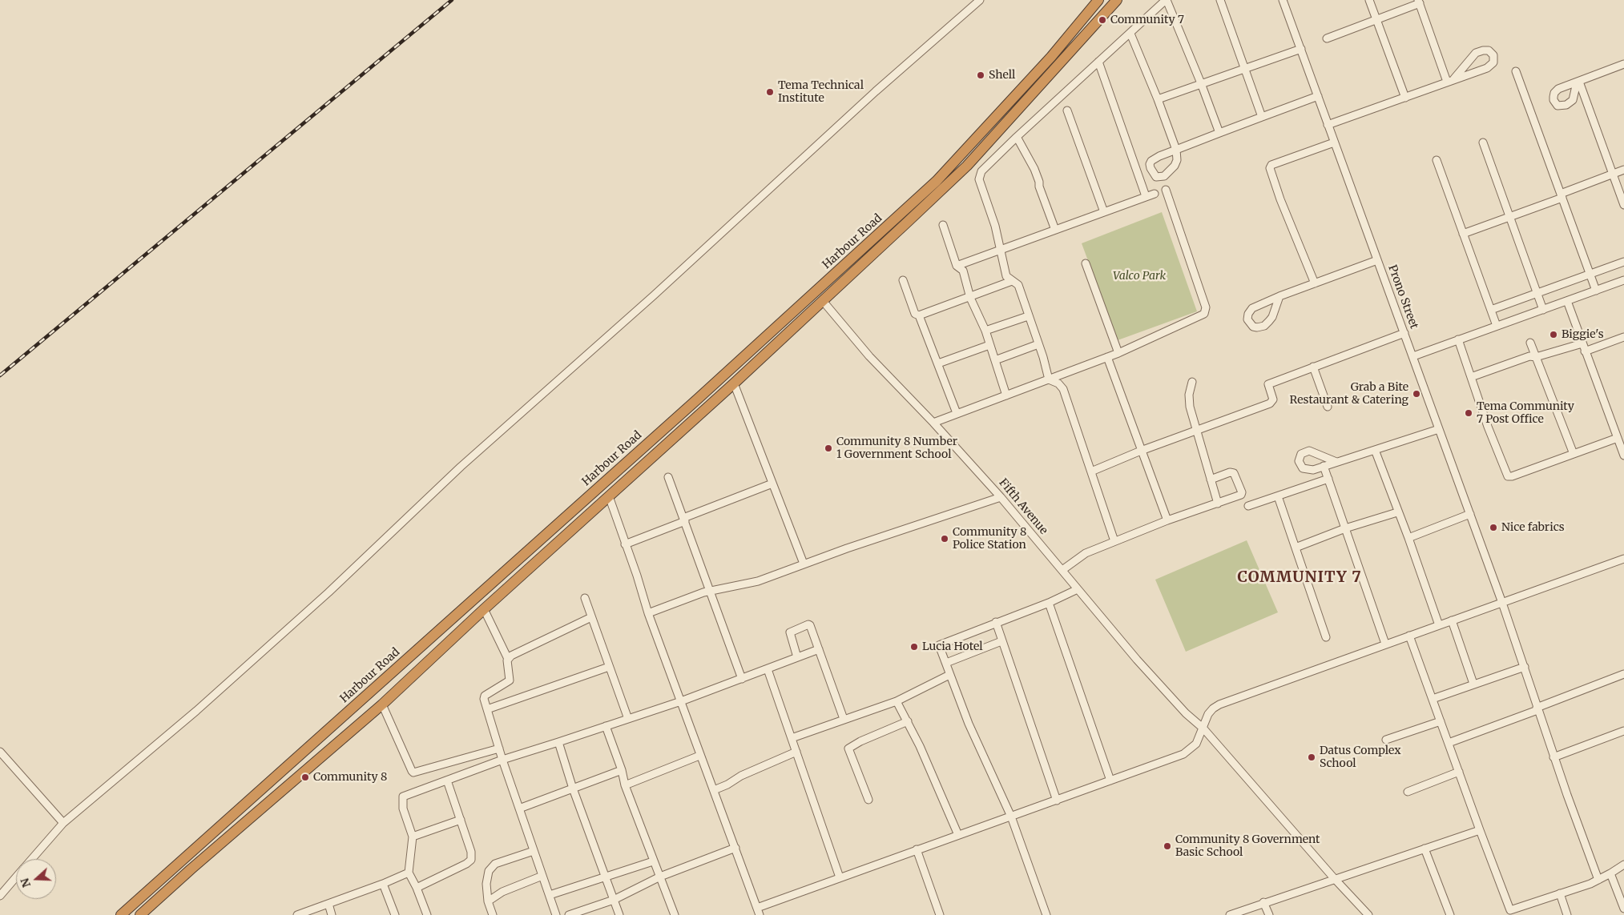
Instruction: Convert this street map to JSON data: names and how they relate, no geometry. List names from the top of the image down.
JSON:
{
  "streets": {
    "highway": ["Harbour Road"],
    "street": ["Prono Street", "Fifth Avenue"]
  },
  "crossings": [
    ["Harbour Road", "Fifth Avenue"]
  ],
  "districts": ["COMMUNITY 7"],
  "parks": ["Valco Park"],
  "places": [
    "Community 7",
    "Shell",
    "Tema Technical Institute",
    "Biggie's",
    "Grab a Bite Restaurant & Catering",
    "Tema Community 7 Post Office",
    "Community 8 Number 1 Government School",
    "Nice fabrics",
    "Community 8 Police Station",
    "Lucia Hotel",
    "Datus Complex School",
    "Community 8",
    "Community 8 Government Basic School"
  ],
  "north": "left"
}
